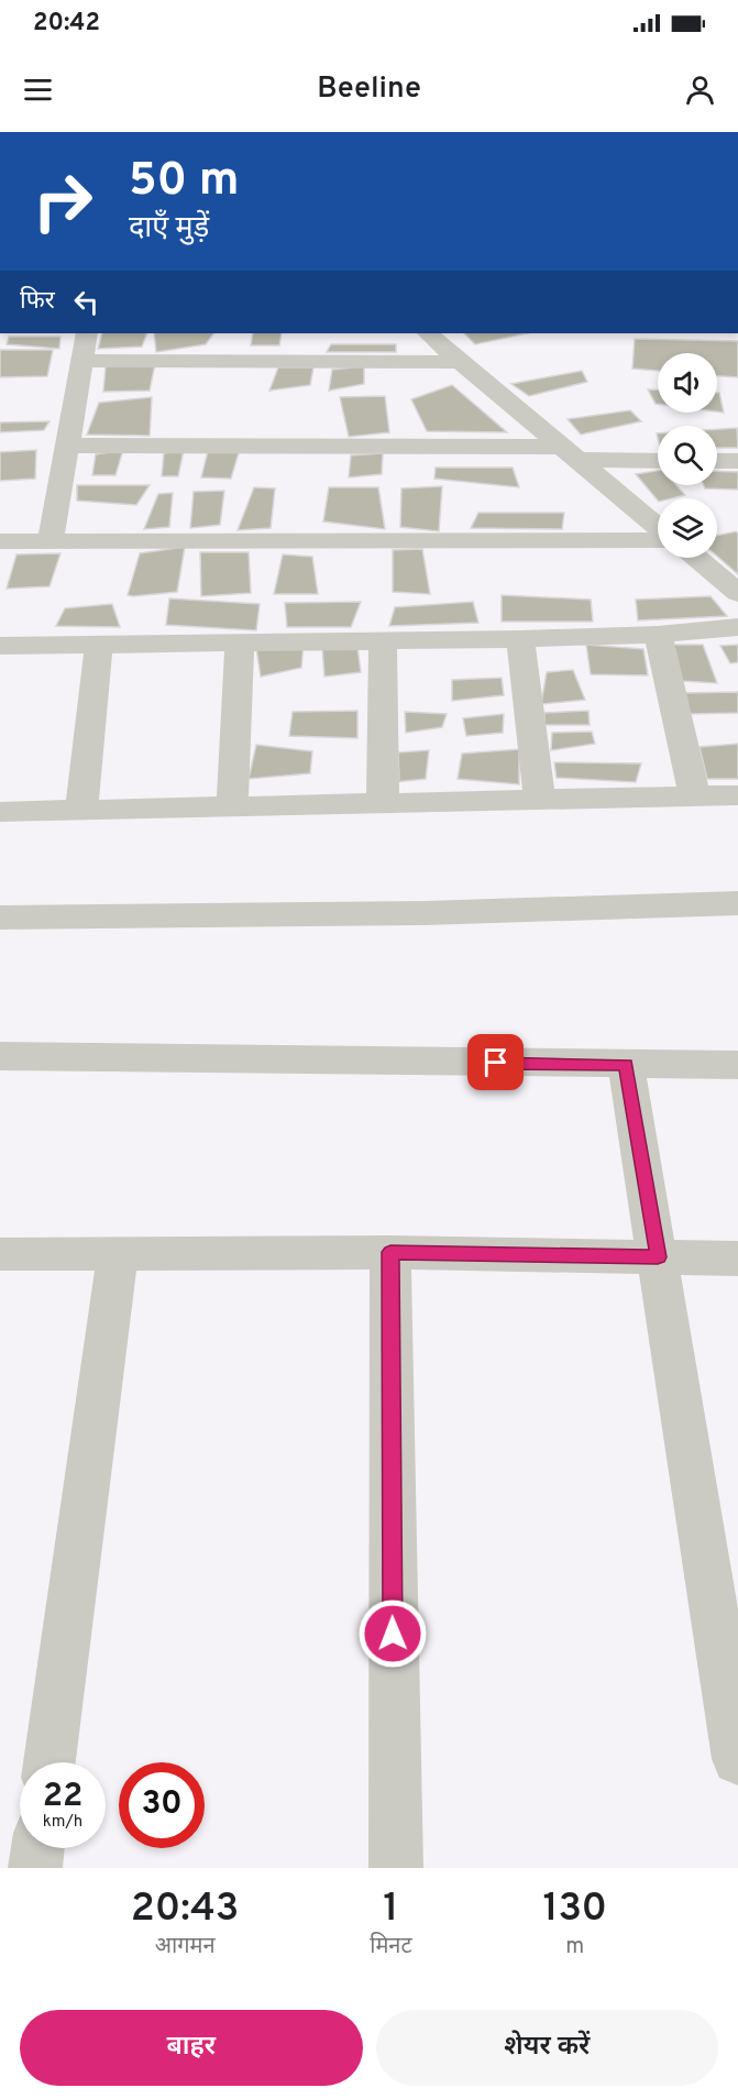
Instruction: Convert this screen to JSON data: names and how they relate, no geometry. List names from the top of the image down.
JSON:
{
  "page": {
    "status": "20:42",
    "header": "Beeline",
    "turn": ["50 m", "दाएँ मुड़ें"],
    "then": "फिर",
    "speed": "22 km/h",
    "limit": "30",
    "eta": [
      "20:43",
      "आगमन",
      "1",
      "मिनट",
      "130",
      "m"
    ],
    "buttons": ["बाहर", "शेयर करें"]
  }
}
